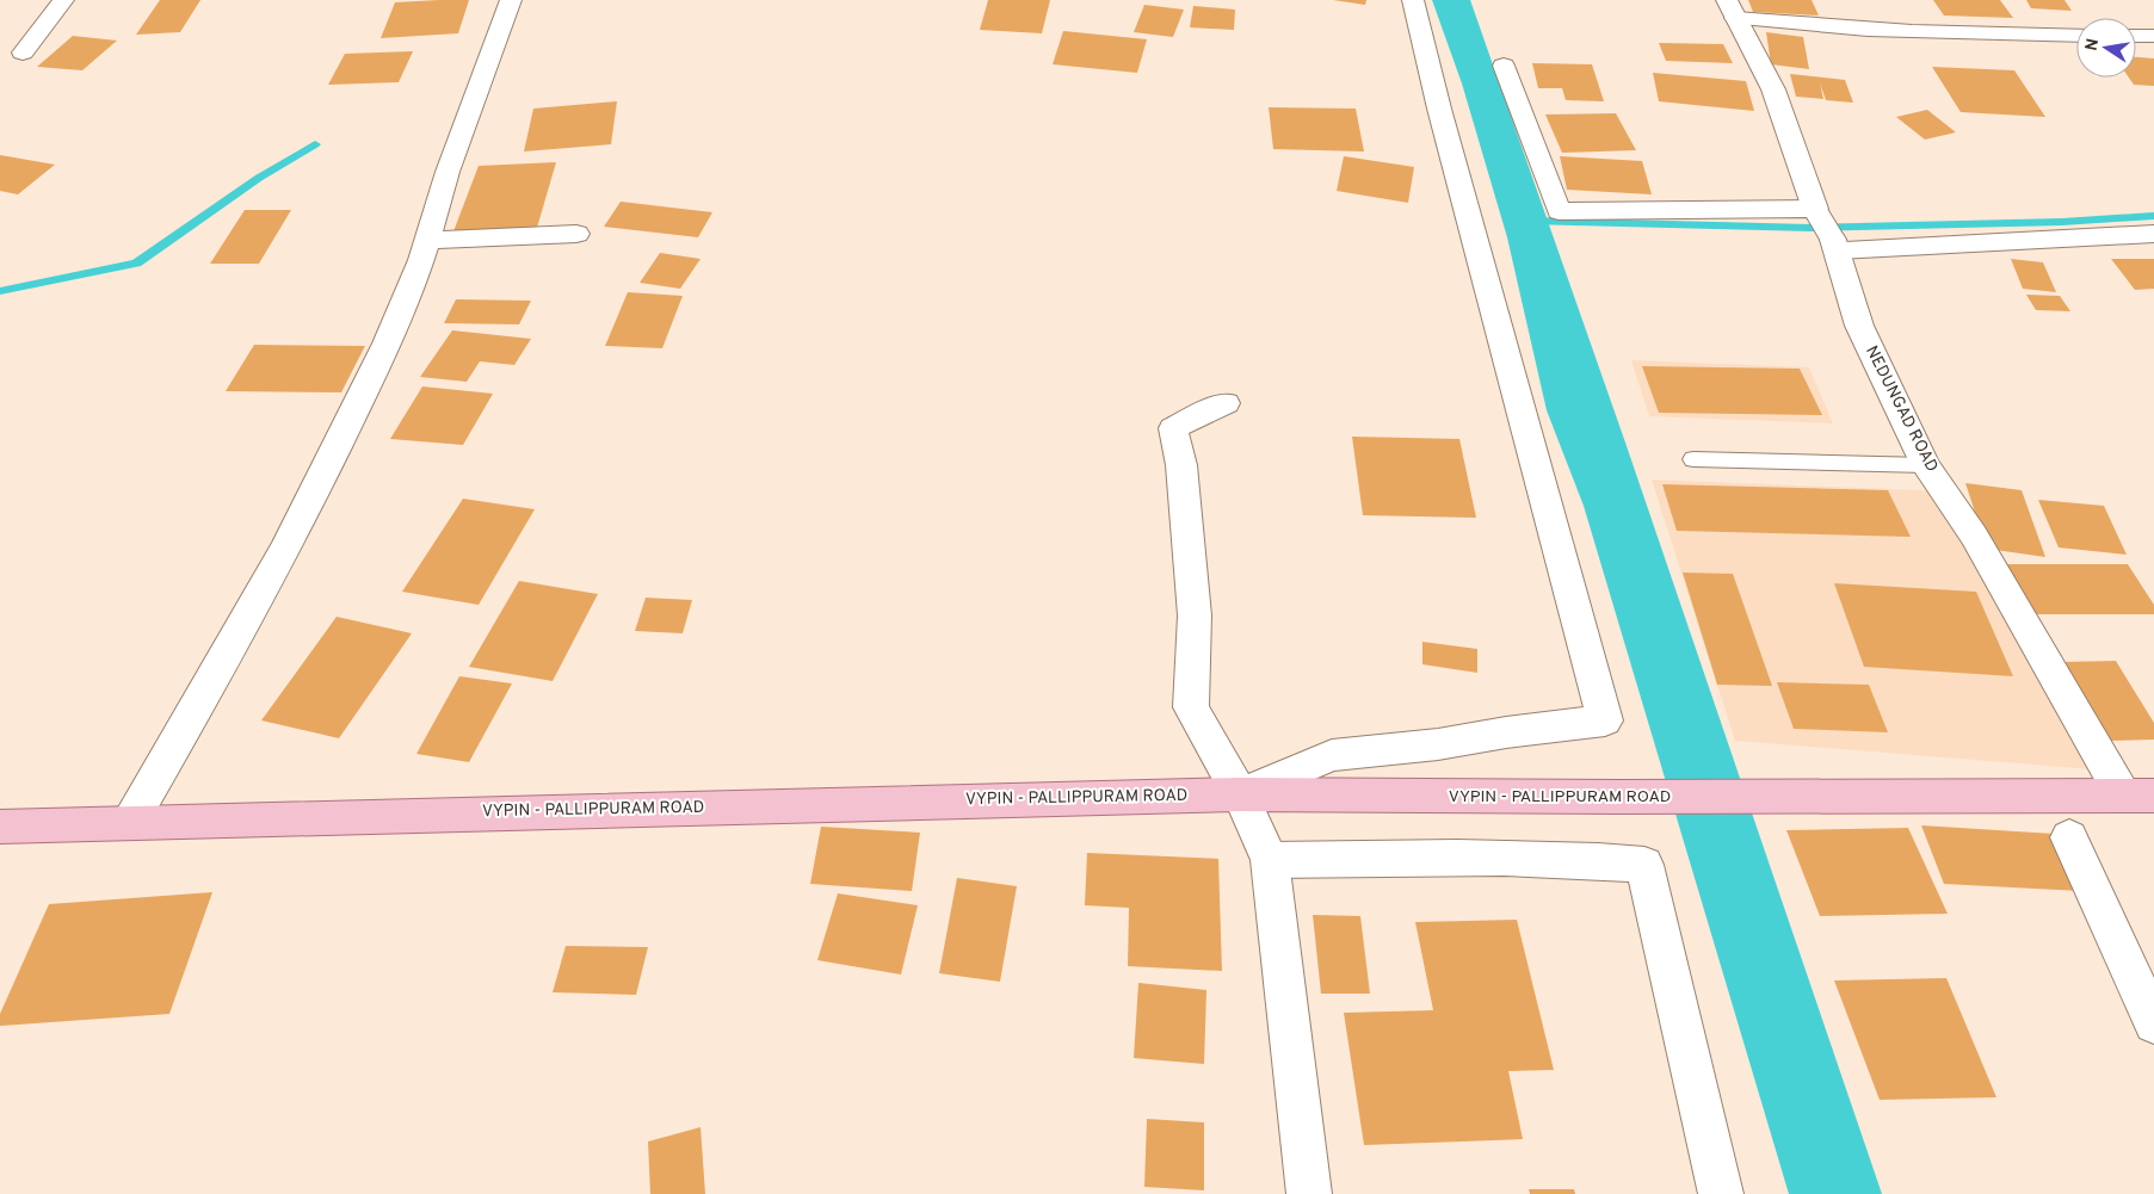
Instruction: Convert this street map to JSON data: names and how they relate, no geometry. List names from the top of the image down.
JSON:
{
  "streets": {
    "main road": ["VYPIN - PALLIPPURAM ROAD"],
    "street": ["NEDUNGAD ROAD"]
  },
  "crossings": [
    ["NEDUNGAD ROAD", "VYPIN - PALLIPPURAM ROAD"]
  ],
  "north": "left"
}
